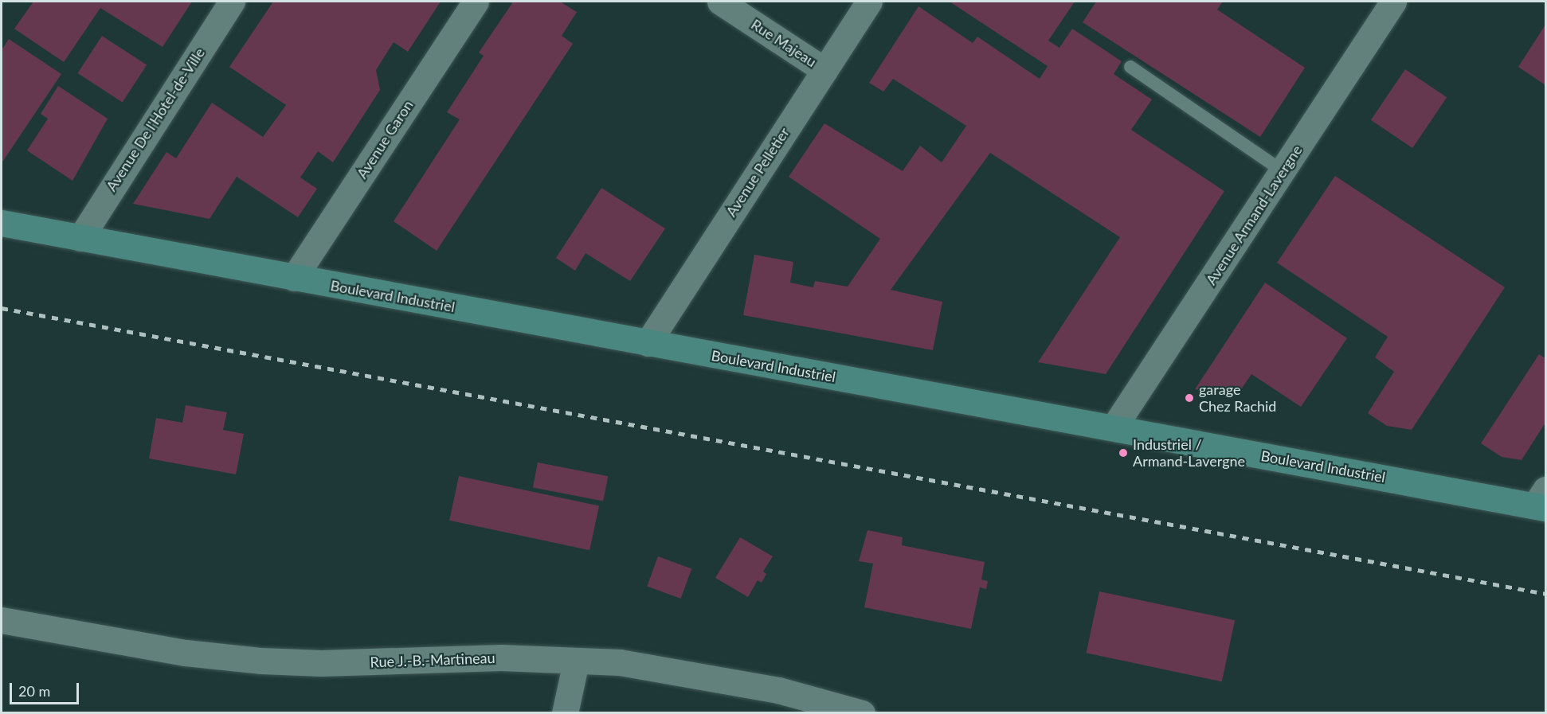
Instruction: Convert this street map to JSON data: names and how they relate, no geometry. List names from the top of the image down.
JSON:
{
  "streets": {
    "street": [
      "Rue Majeau",
      "Avenue De l'Hotel-de-Ville",
      "Avenue Garon",
      "Avenue Pelletier",
      "Avenue Armand-Lavergne",
      "Boulevard Industriel",
      "Rue J.-B.-Martineau"
    ]
  },
  "crossings": [
    ["Rue Majeau", "Avenue Pelletier"],
    ["Avenue De l'Hotel-de-Ville", "Boulevard Industriel"],
    ["Avenue Garon", "Boulevard Industriel"],
    ["Avenue Pelletier", "Boulevard Industriel"],
    ["Avenue Armand-Lavergne", "Boulevard Industriel"]
  ],
  "places": ["garage Chez Rachid", "Industriel / Armand-Lavergne"],
  "scale_bar": "20 m"
}
